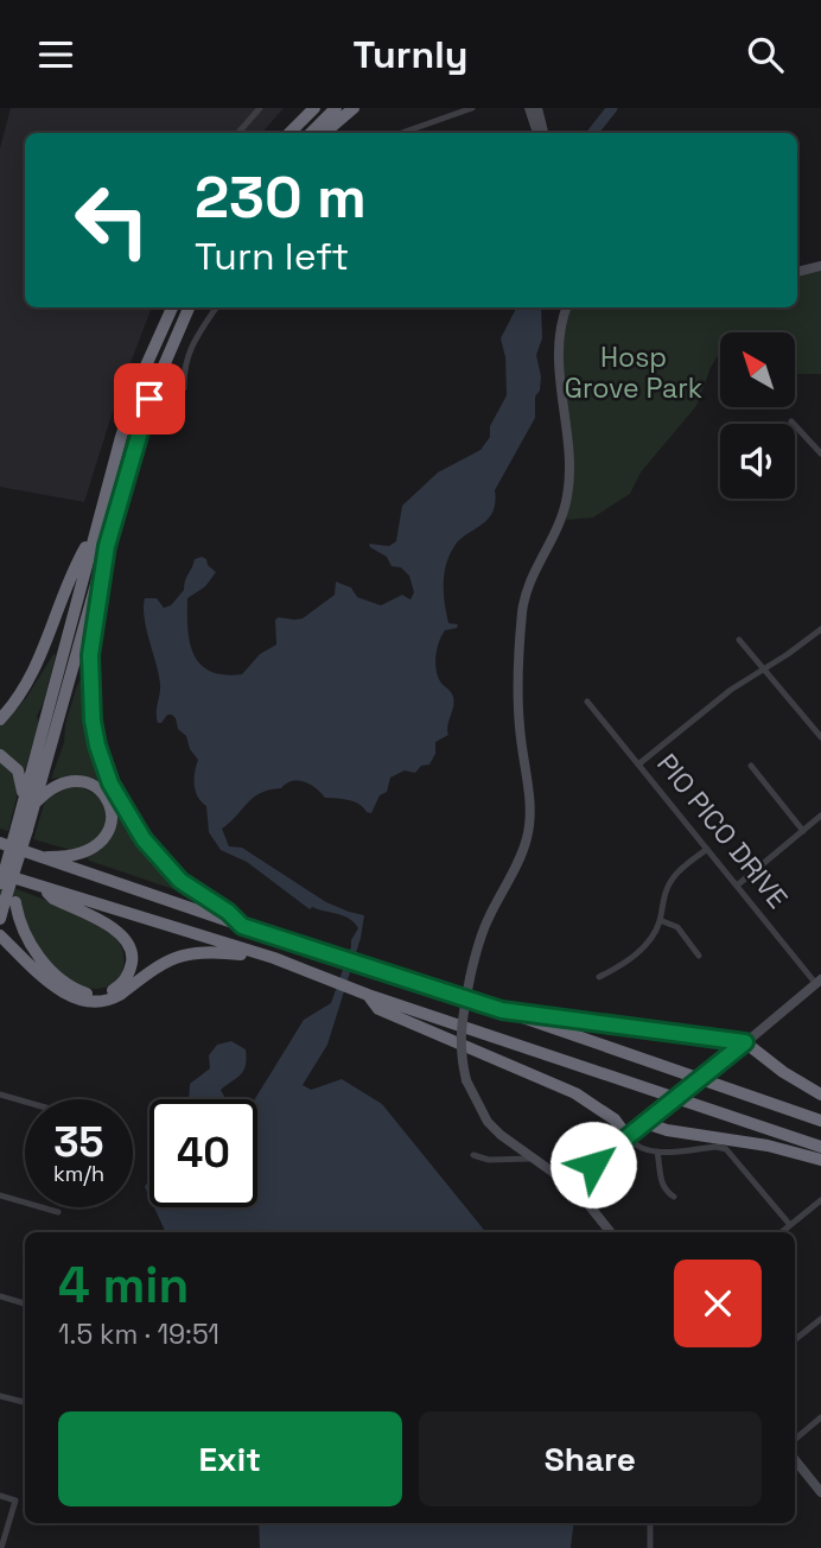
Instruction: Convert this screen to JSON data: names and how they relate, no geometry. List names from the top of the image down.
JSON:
{
  "streets": {
    "street": ["PIO PICO DRIVE"]
  },
  "parks": ["Hosp Grove Park"],
  "north": "top left",
  "page": {
    "header": "Turnly",
    "turn": ["230 m", "Turn left"],
    "speed": "35 km/h",
    "limit": "40",
    "heading": ["4 min", "1.5 km · 19:51"],
    "buttons": ["Exit", "Share"]
  }
}
